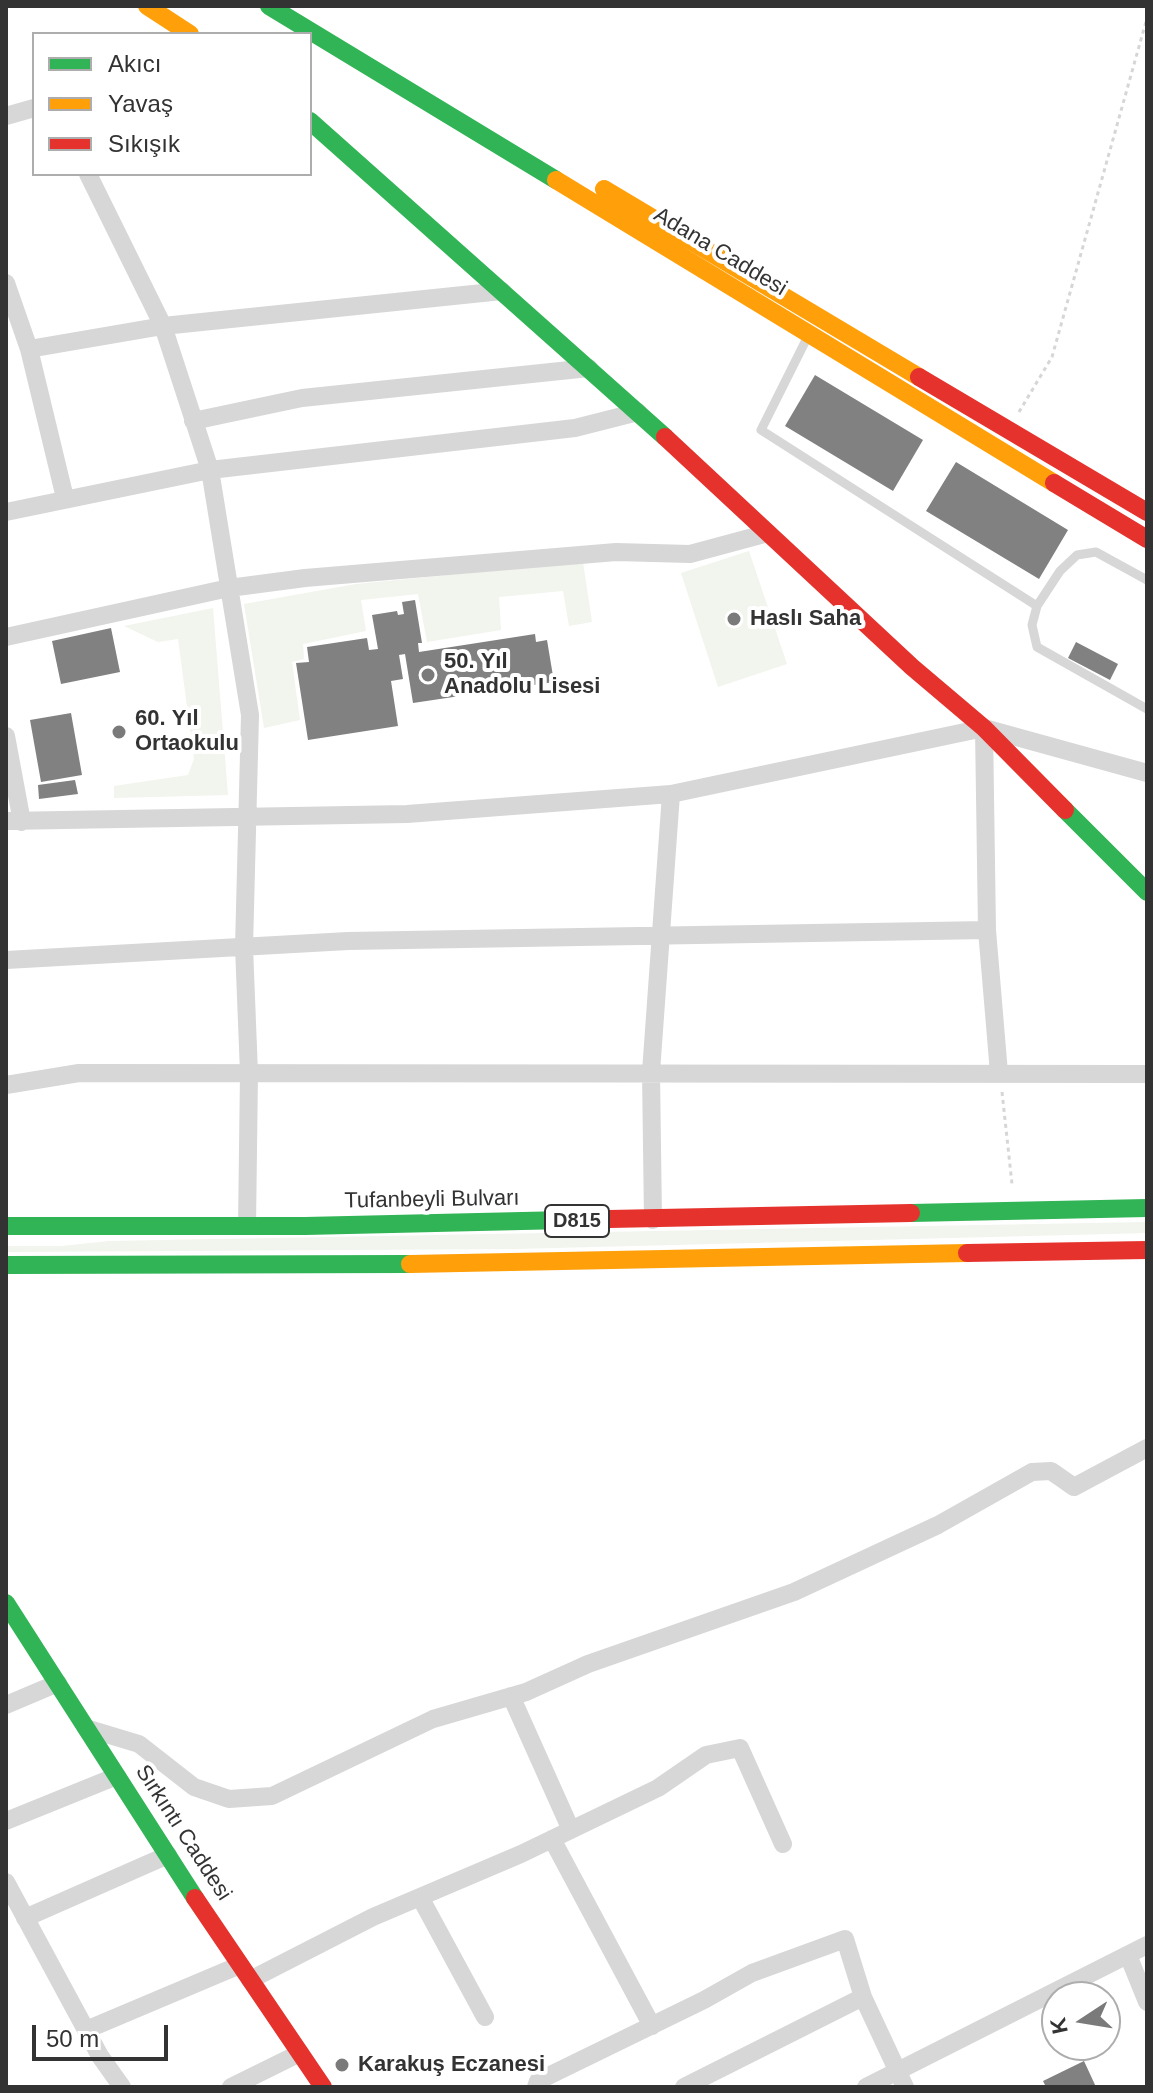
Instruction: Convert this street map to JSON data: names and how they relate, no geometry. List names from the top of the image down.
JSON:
{
  "streets": {
    "main road": [
      "Adana Caddesi",
      "Tufanbeyli Bulvarı",
      "D815",
      "Sırkıntı Caddesi"
    ]
  },
  "places": [
    "Haslı Saha",
    "50. Yıl Anadolu Lisesi",
    "60. Yıl Ortaokulu",
    "Karakuş Eczanesi"
  ],
  "legend": ["Akıcı", "Yavaş", "Sıkışık"],
  "scale_bar": "50 m",
  "north": "left"
}
